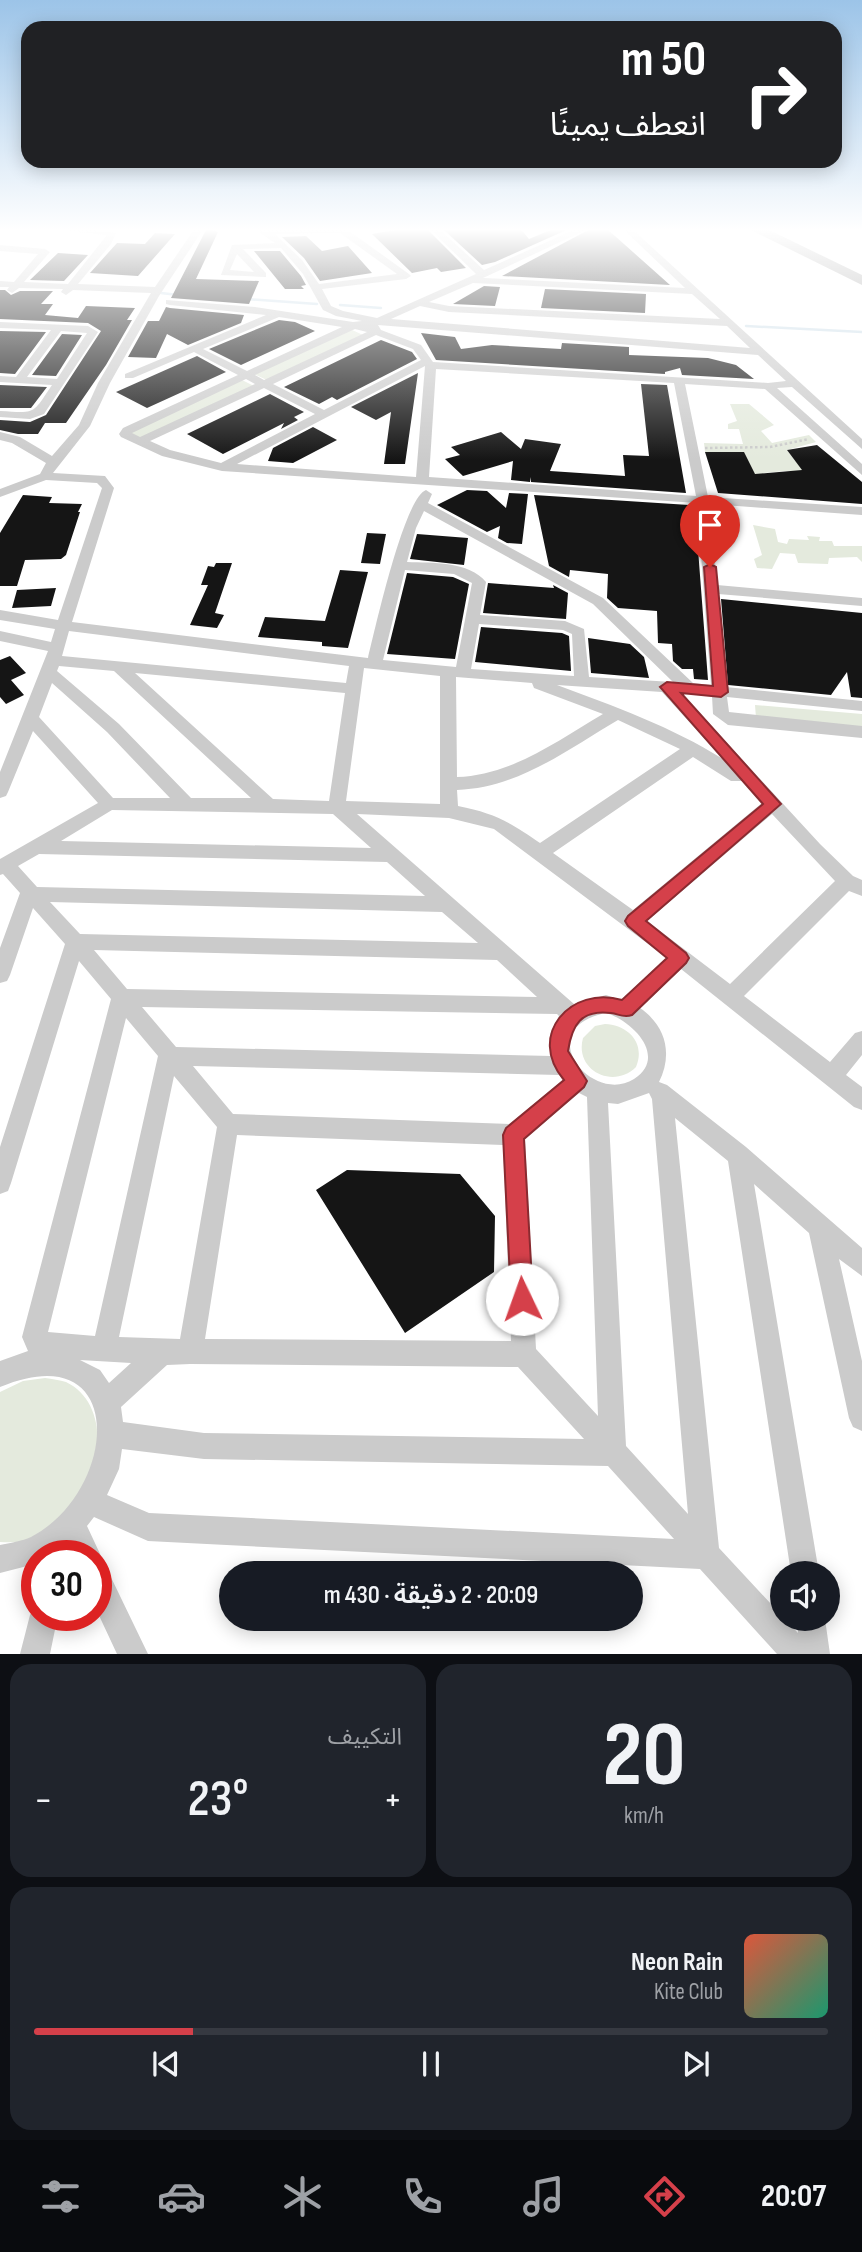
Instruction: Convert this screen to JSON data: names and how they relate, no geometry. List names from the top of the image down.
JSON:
{
  "page": {
    "turn": ["50 m", "انعطف يمينًا"],
    "limit": "30",
    "trip": "20:09 · 2 دقيقة · 430 m",
    "tile": [
      ["20", "km/h"],
      "التكييف"
    ],
    "heat": ["−", "23°", "+"],
    "song": ["Neon Rain", "Kite Club"],
    "tabs": "20:07"
  }
}
